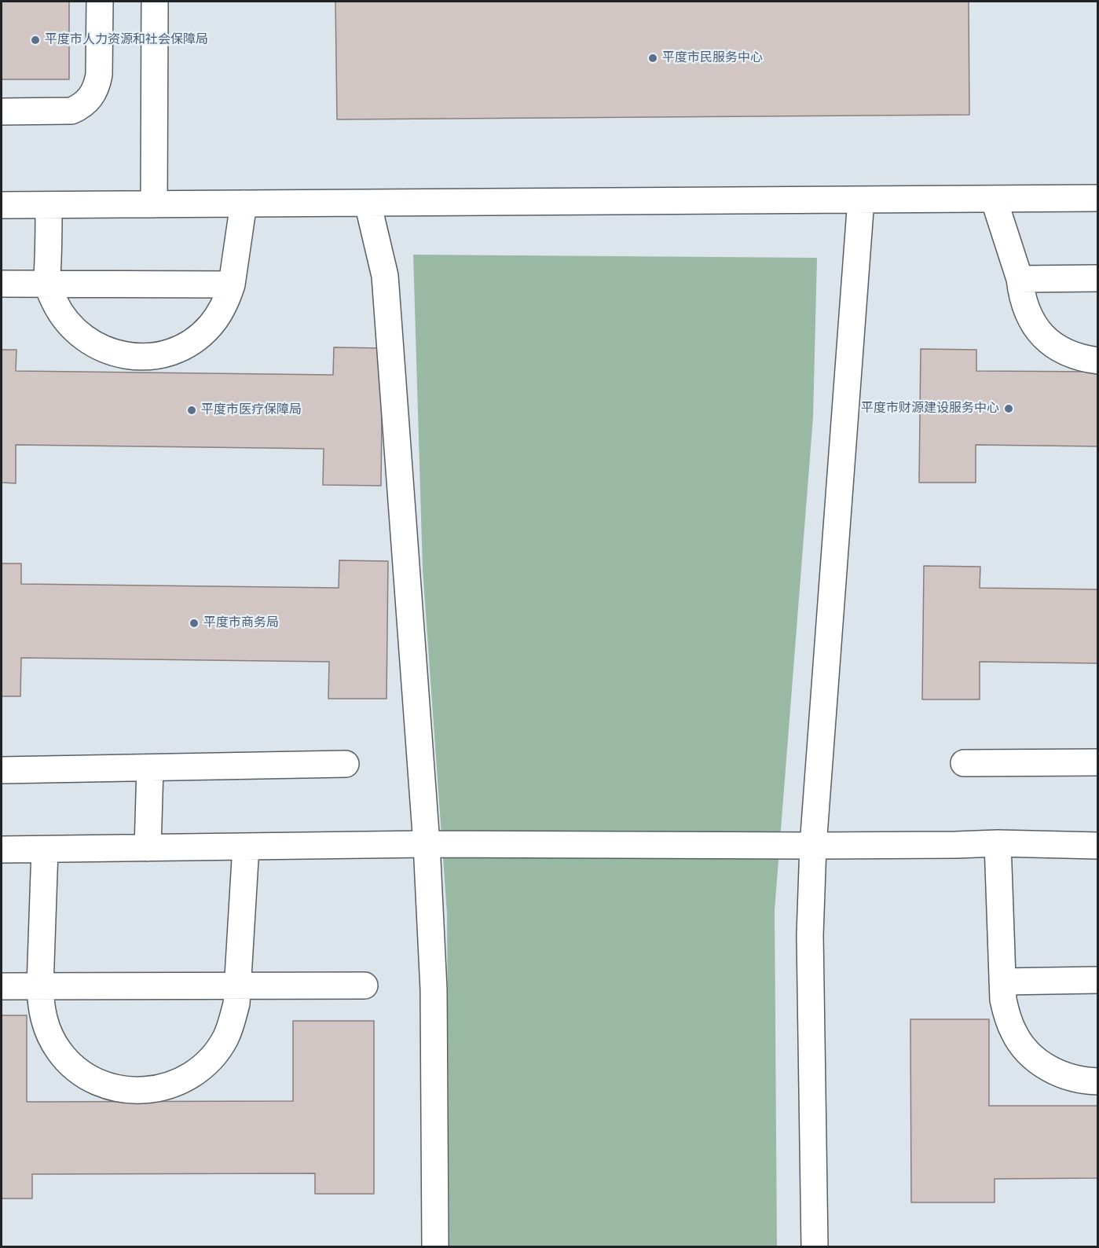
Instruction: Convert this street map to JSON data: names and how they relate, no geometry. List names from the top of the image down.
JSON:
{
  "places": [
    "平度市人力资源和社会保障局",
    "平度市民服务中心",
    "平度市财源建设服务中心",
    "平度市医疗保障局",
    "平度市商务局"
  ]
}
